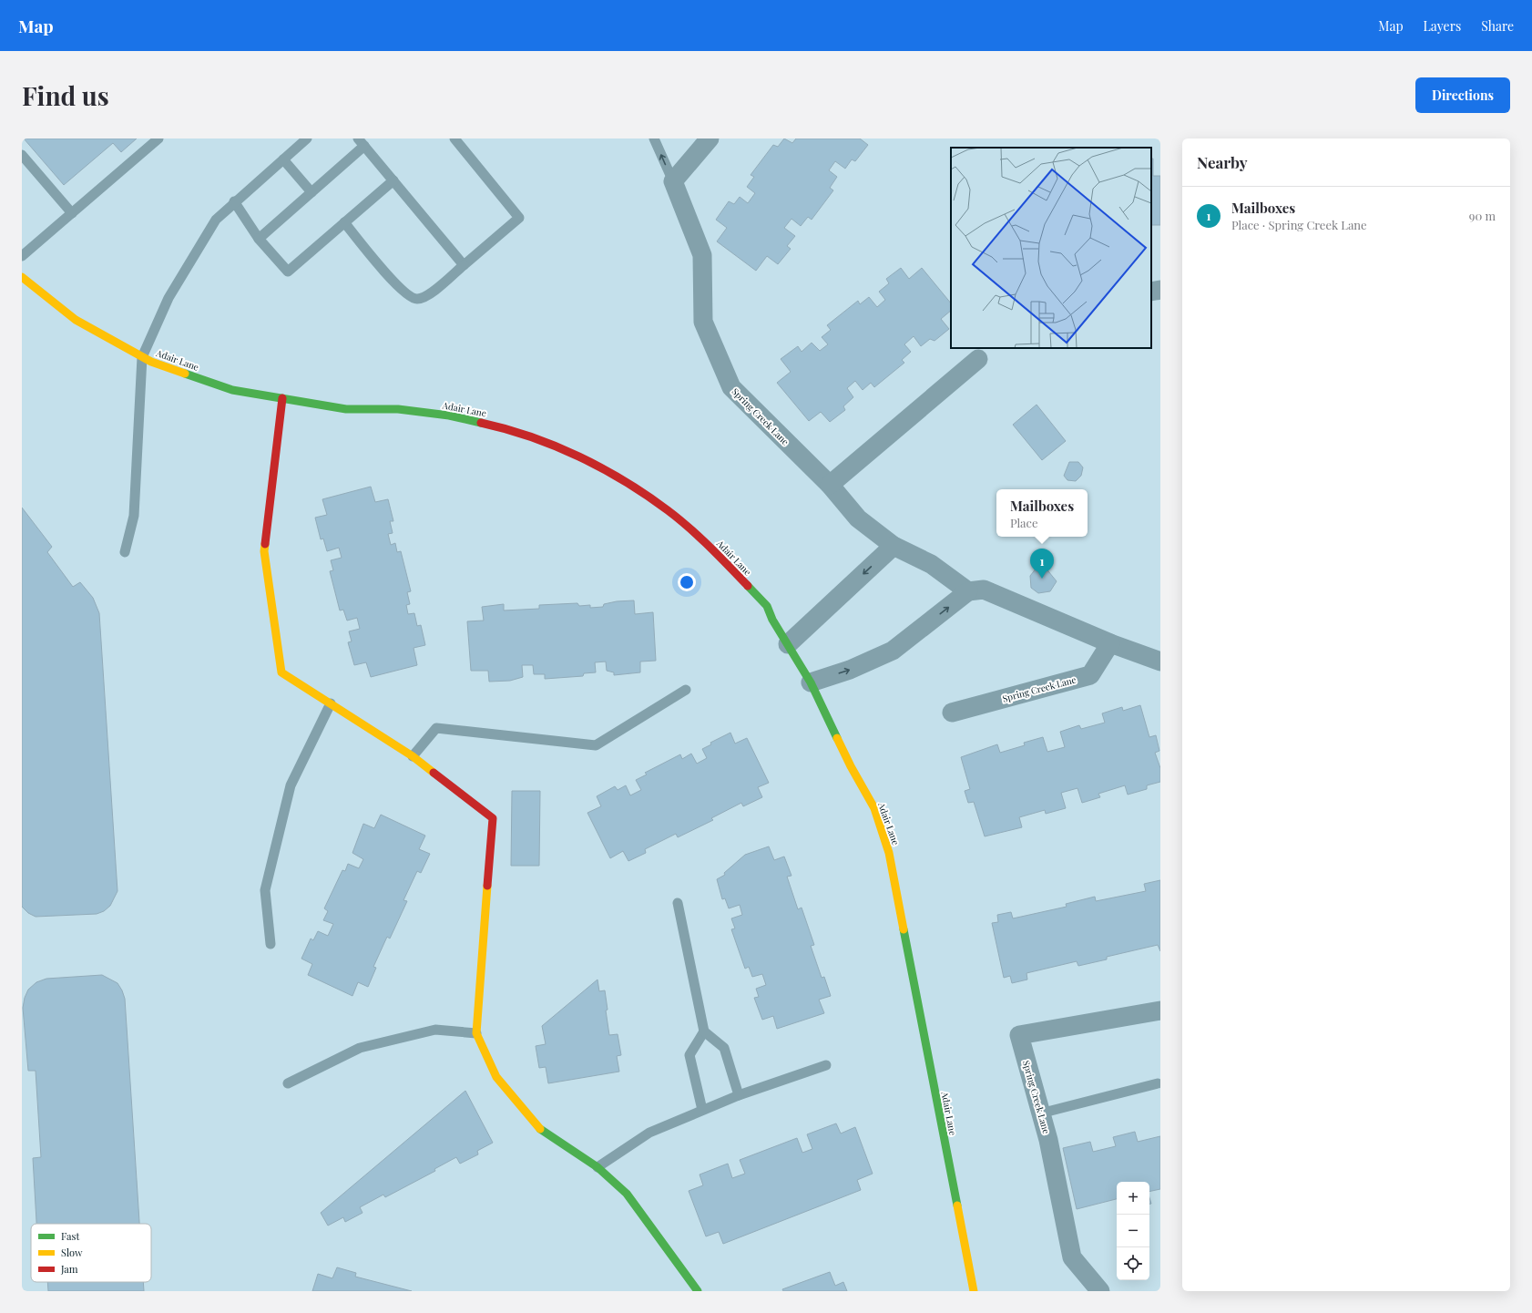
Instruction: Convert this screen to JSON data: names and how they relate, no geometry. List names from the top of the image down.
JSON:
{
  "streets": {
    "street": ["Adair Lane", "Spring Creek Lane"]
  },
  "legend": ["Fast", "Slow", "Jam"],
  "page": {
    "header": "Map",
    "nav": ["Map", "Layers", "Share"],
    "buttons": "Directions",
    "title": "Find us",
    "heading": "Nearby",
    "list": [
      {
        "mark": "1",
        "name": "Mailboxes",
        "note": "Place · Spring Creek Lane",
        "value": "90 m"
      }
    ],
    "popup": ["Mailboxes", "Place"],
    "pins": "1",
    "map_buttons": ["+", "−"]
  }
}
